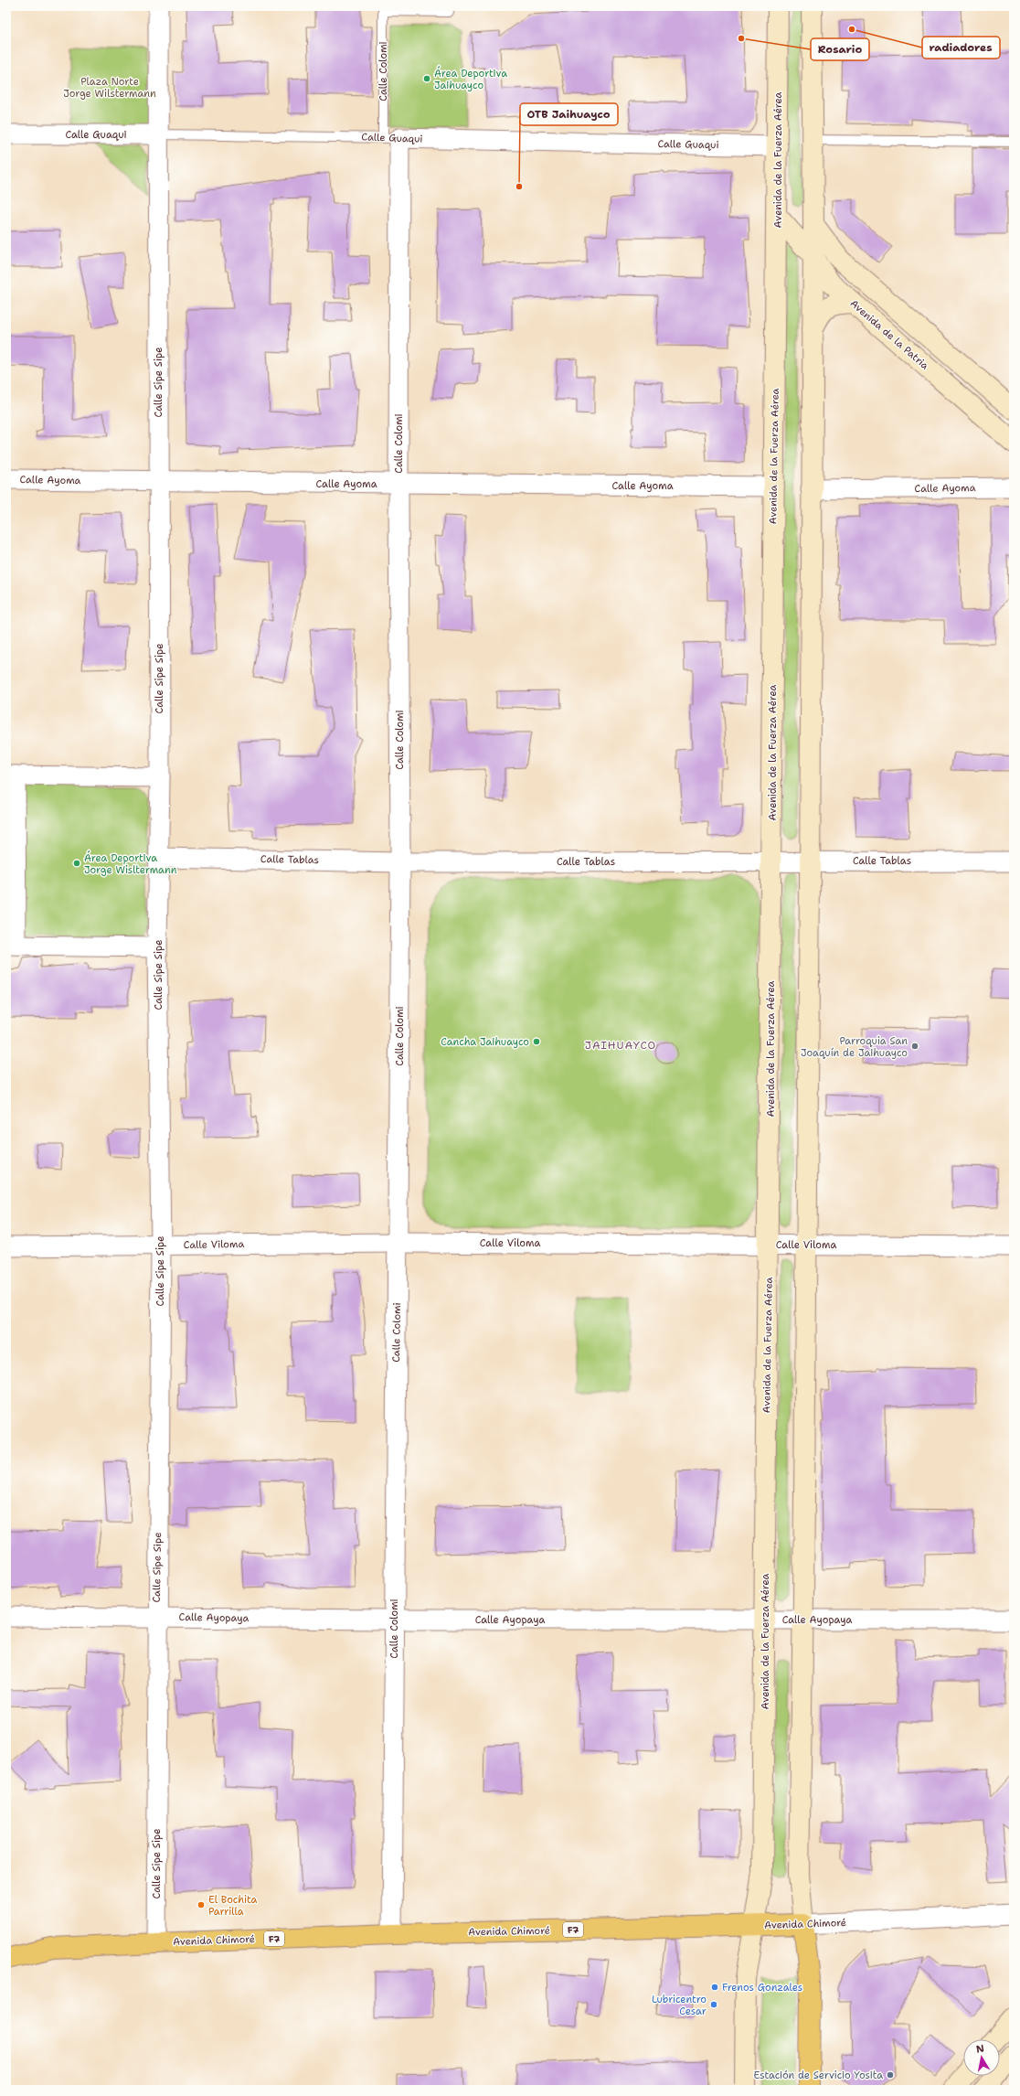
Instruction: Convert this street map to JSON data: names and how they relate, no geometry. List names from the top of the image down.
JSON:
{
  "streets": {
    "highway": ["Avenida Chimoré", "F7"],
    "main road": ["Avenida de la Fuerza Aérea", "Avenida de la Patria"],
    "street": [
      "Calle Colomi",
      "Calle Guaqui",
      "Calle Sipe Sipe",
      "Calle Ayoma",
      "Calle Tablas",
      "Calle Viloma",
      "Calle Ayopaya"
    ]
  },
  "crossings": [
    ["Calle Colomi", "Calle Guaqui"],
    ["Calle Colomi", "Calle Ayoma"],
    ["Calle Colomi", "Calle Tablas"],
    ["Calle Colomi", "Calle Viloma"],
    ["Calle Colomi", "Calle Ayopaya"],
    ["Calle Colomi", "Avenida Chimoré"],
    ["Calle Guaqui", "Avenida de la Fuerza Aérea"],
    ["Calle Guaqui", "Calle Sipe Sipe"],
    ["Avenida de la Fuerza Aérea", "Avenida de la Patria"],
    ["Avenida de la Fuerza Aérea", "Calle Ayoma"],
    ["Avenida de la Fuerza Aérea", "Calle Tablas"],
    ["Avenida de la Fuerza Aérea", "Calle Viloma"],
    ["Avenida de la Fuerza Aérea", "Calle Ayopaya"],
    ["Avenida de la Fuerza Aérea", "Avenida Chimoré"],
    ["Calle Sipe Sipe", "Calle Ayoma"],
    ["Calle Sipe Sipe", "Calle Tablas"],
    ["Calle Sipe Sipe", "Calle Viloma"],
    ["Calle Sipe Sipe", "Calle Ayopaya"],
    ["Calle Sipe Sipe", "Avenida Chimoré"]
  ],
  "districts": ["JAIHUAYCO"],
  "parks": ["Plaza Norte Jorge Wilstermann"],
  "places": [
    "radiadores",
    "Rosario",
    "Área Deportiva Jaihuayco",
    "OTB Jaihuayco",
    "Área Deportiva Jorge Wisltermann",
    "Cancha Jaihuayco",
    "Parroquia San Joaquín de Jaihuayco",
    "El Bochita Parrilla",
    "Frenos Gonzales",
    "Lubricentro Cesar",
    "Estación de Servicio Yosita"
  ],
  "north": "top"
}
